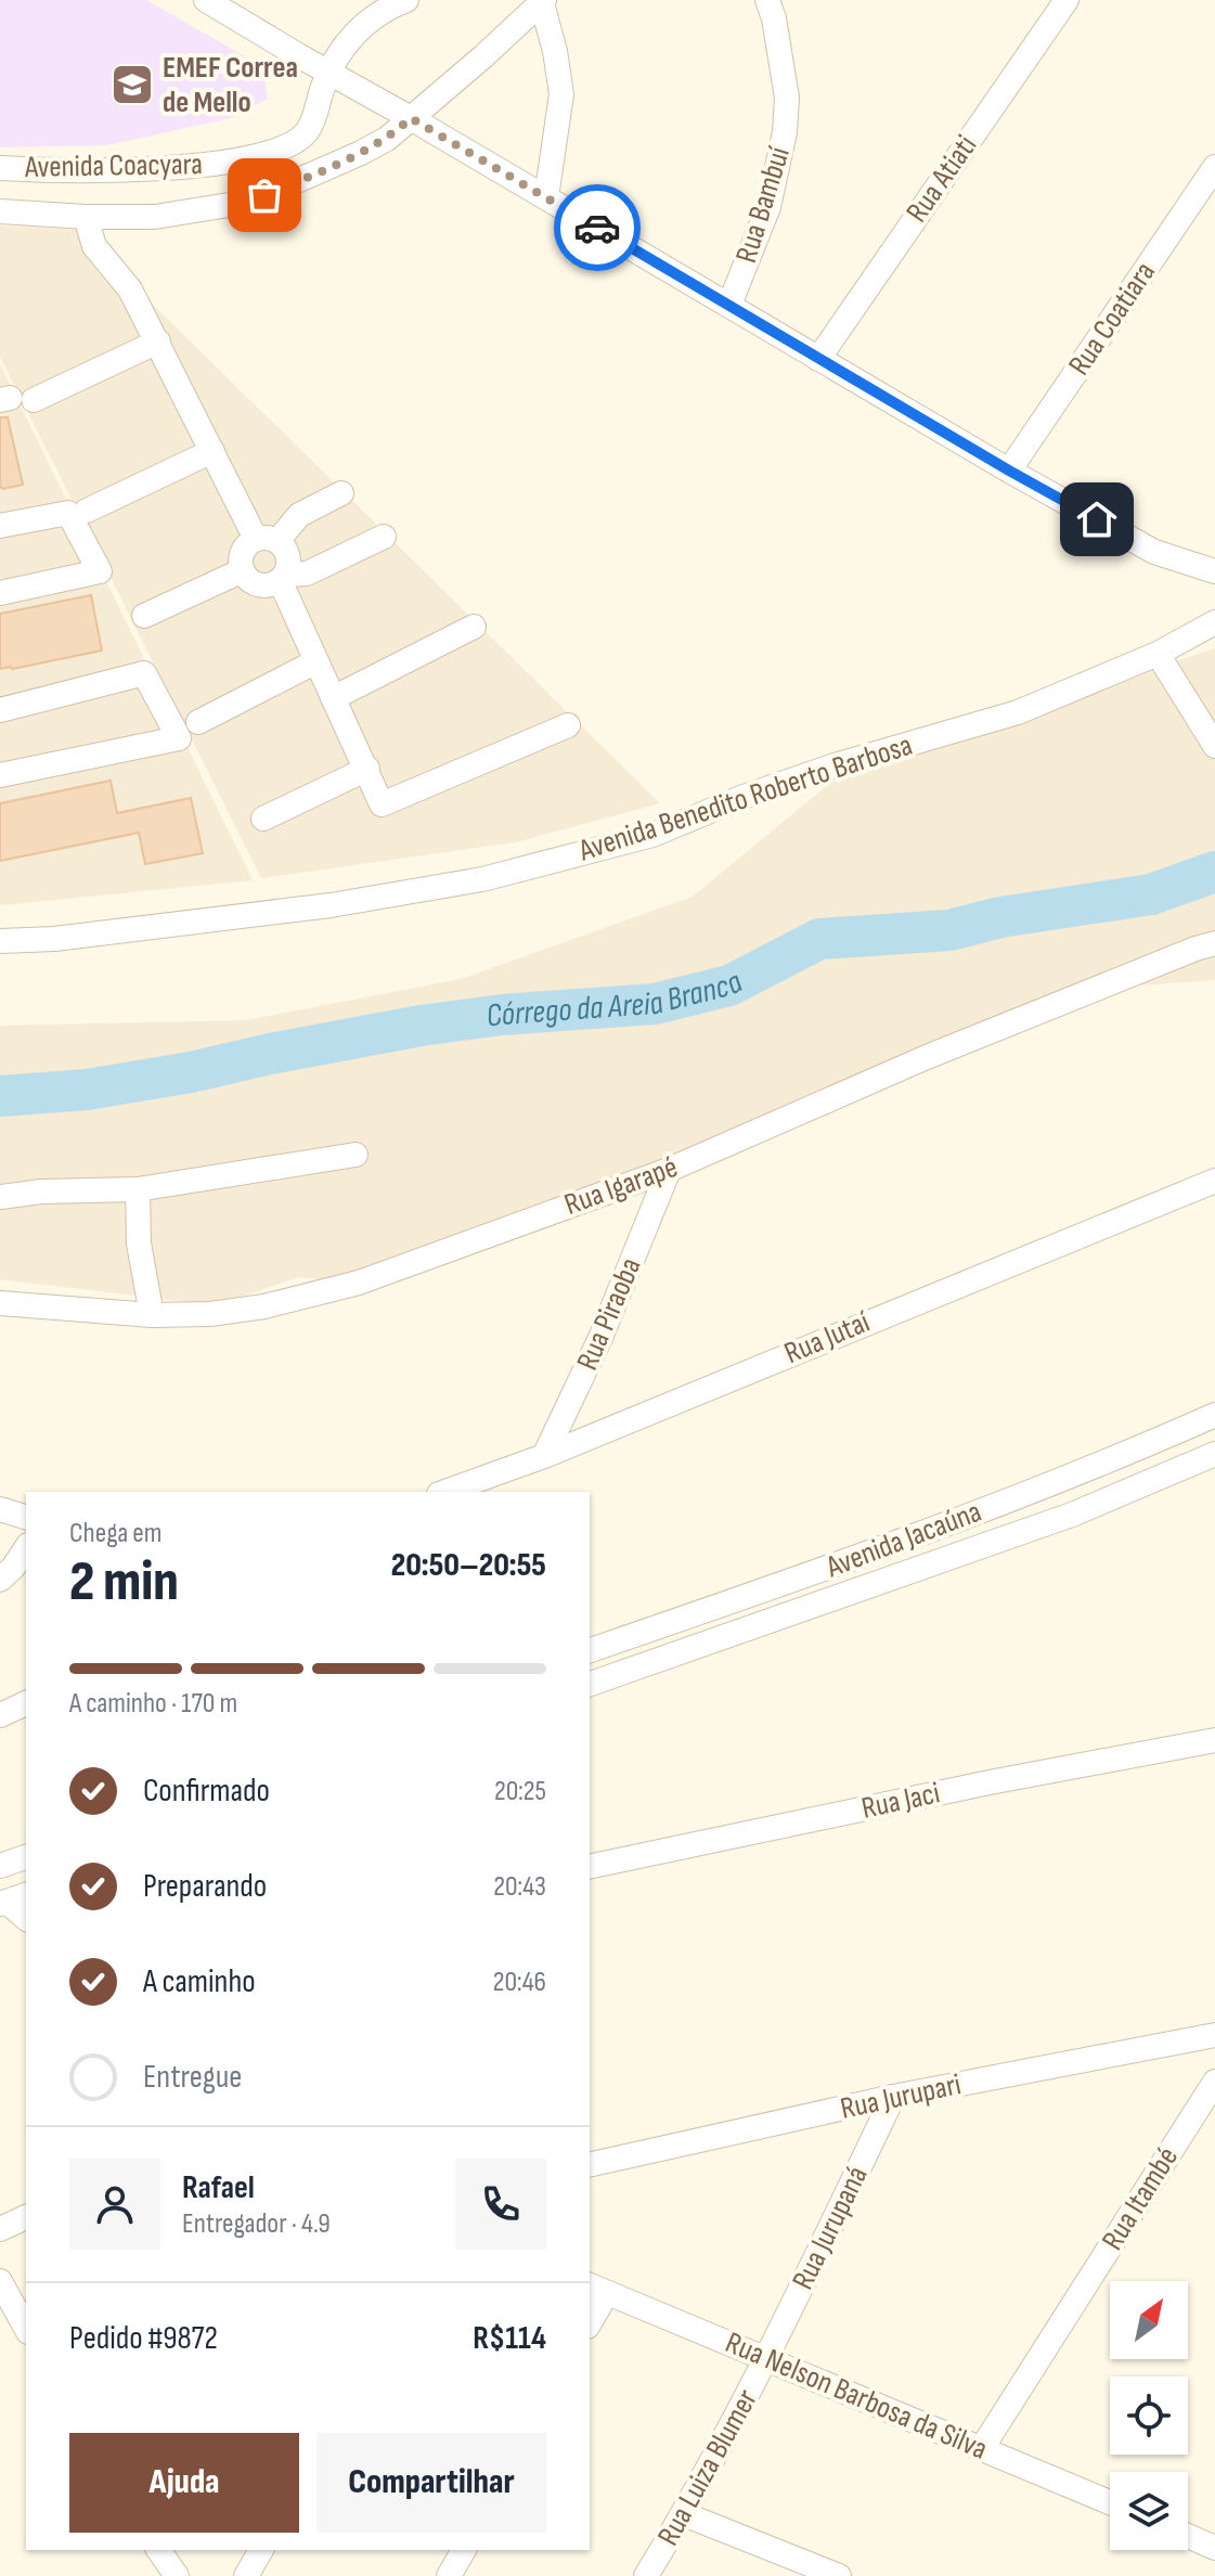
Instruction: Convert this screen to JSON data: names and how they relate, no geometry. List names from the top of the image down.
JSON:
{
  "streets": {
    "street": [
      "Avenida Coacyara",
      "Rua Atiati",
      "Rua Bambuí",
      "Rua Coatiara",
      "Avenida Benedito Roberto Barbosa",
      "Rua Igarapé",
      "Rua Piraoba",
      "Rua Jutaí",
      "Avenida Jacaúna",
      "Rua Jaci",
      "Rua Jurupari",
      "Rua Itambé",
      "Rua Jurupaná",
      "Rua Nelson Barbosa da Silva",
      "Rua Luiza Blumer"
    ]
  },
  "crossings": [
    ["Rua Igarapé", "Rua Piraoba"],
    ["Rua Piraoba", "Rua Jutaí"],
    ["Rua Jurupari", "Rua Jurupaná"],
    ["Rua Itambé", "Rua Nelson Barbosa da Silva"],
    ["Rua Jurupaná", "Rua Nelson Barbosa da Silva"],
    ["Rua Jurupaná", "Rua Luiza Blumer"],
    ["Rua Nelson Barbosa da Silva", "Rua Luiza Blumer"]
  ],
  "water": ["Córrego da Areia Branca"],
  "places": {
    "school or university": ["EMEF Correa de Mello"]
  },
  "north": "top right",
  "page": {
    "heading": ["2 min", "Chega em", "20:50–20:55"],
    "panel": [
      "Rafael",
      "Entregador · 4.9",
      "Pedido #9872",
      "R$114"
    ],
    "bar": "A caminho · 170 m",
    "list": [
      ["Confirmado", "20:25"],
      ["Preparando", "20:43"],
      ["A caminho", "20:46"],
      "Entregue"
    ],
    "buttons": ["Ajuda", "Compartilhar"]
  }
}
